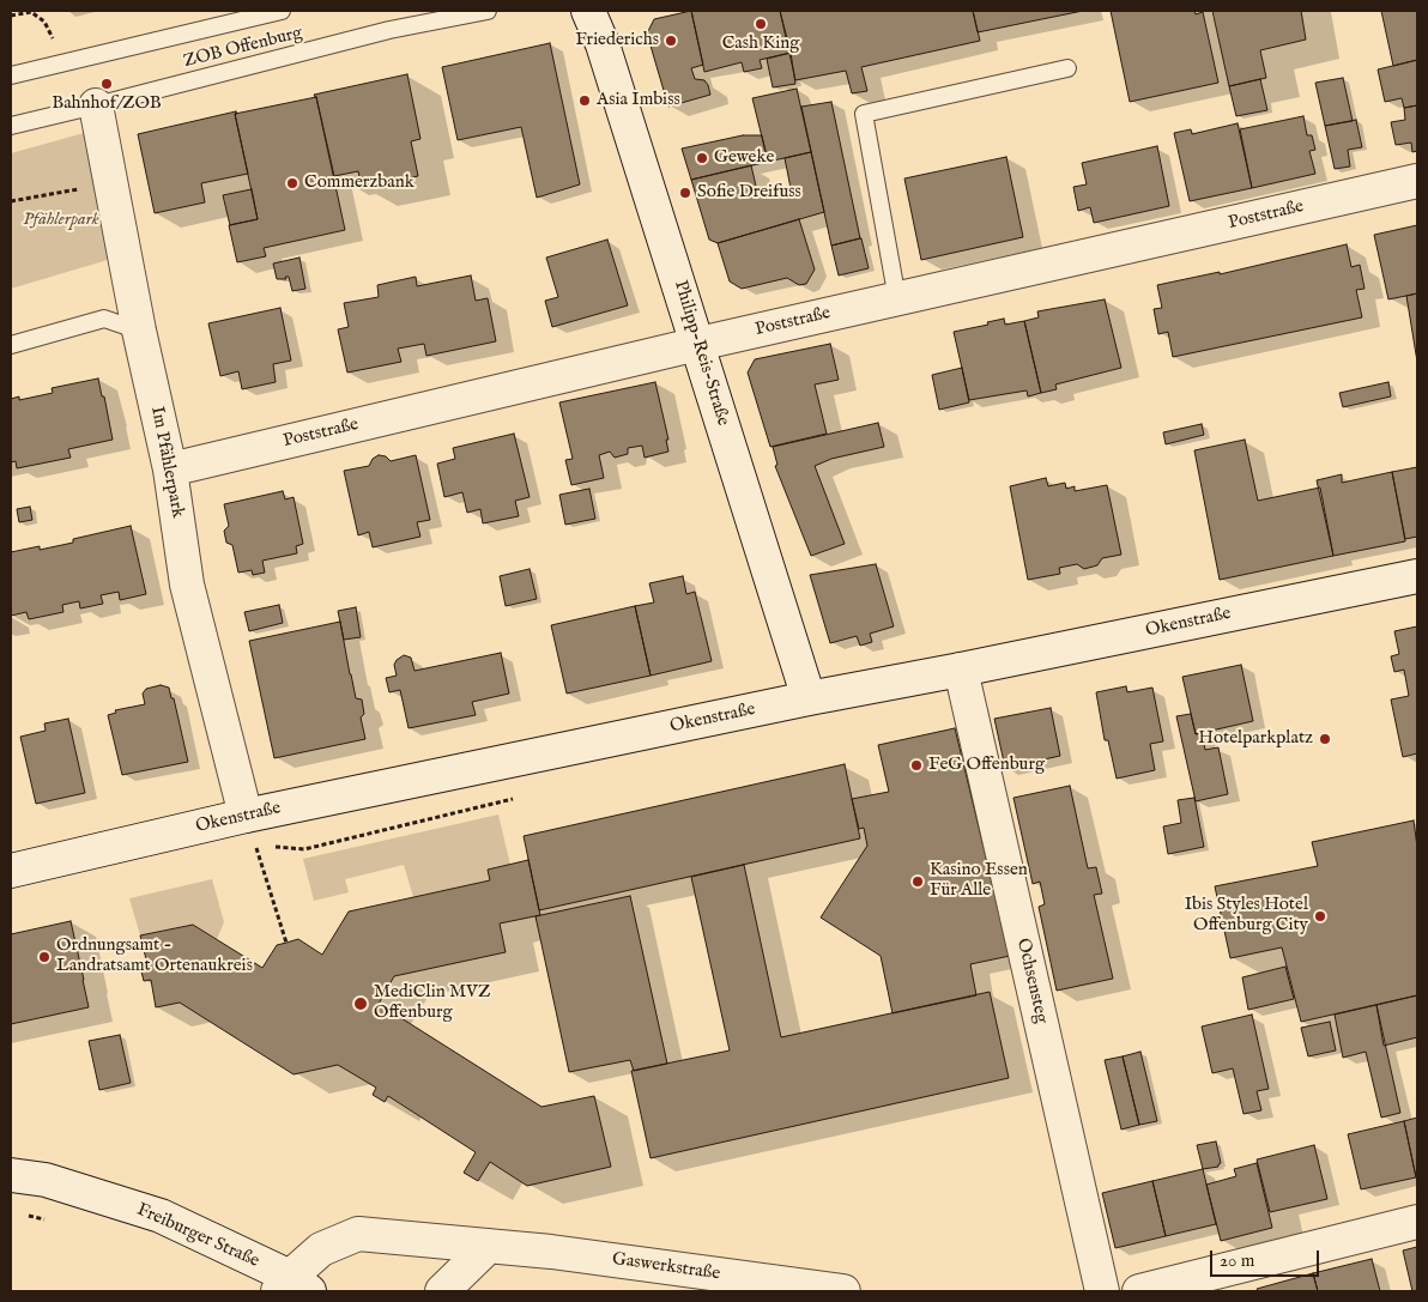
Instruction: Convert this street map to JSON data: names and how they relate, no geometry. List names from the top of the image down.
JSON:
{
  "streets": {
    "street": [
      "Poststraße",
      "Philipp-Reis-Straße",
      "Im Pfählerpark",
      "Okenstraße",
      "Ochsensteg",
      "Freiburger Straße",
      "Gaswerkstraße"
    ],
    "lane": ["ZOB Offenburg"]
  },
  "crossings": [
    ["ZOB Offenburg", "Im Pfählerpark"],
    ["Poststraße", "Philipp-Reis-Straße"],
    ["Poststraße", "Im Pfählerpark"],
    ["Philipp-Reis-Straße", "Okenstraße"],
    ["Im Pfählerpark", "Okenstraße"],
    ["Okenstraße", "Ochsensteg"],
    ["Freiburger Straße", "Gaswerkstraße"]
  ],
  "parks": ["Pfählerpark"],
  "places": [
    "Cash King",
    "Friederichs",
    "Bahnhof/ZOB",
    "Asia Imbiss",
    "Geweke",
    "Commerzbank",
    "Sofie Dreifuss",
    "Hotelparkplatz",
    "FeG Offenburg",
    "Kasino Essen Für Alle",
    "Ibis Styles Hotel Offenburg City",
    "Ordnungsamt - Landratsamt Ortenaukreis",
    "MediClin MVZ Offenburg"
  ],
  "scale_bar": "20 m"
}
